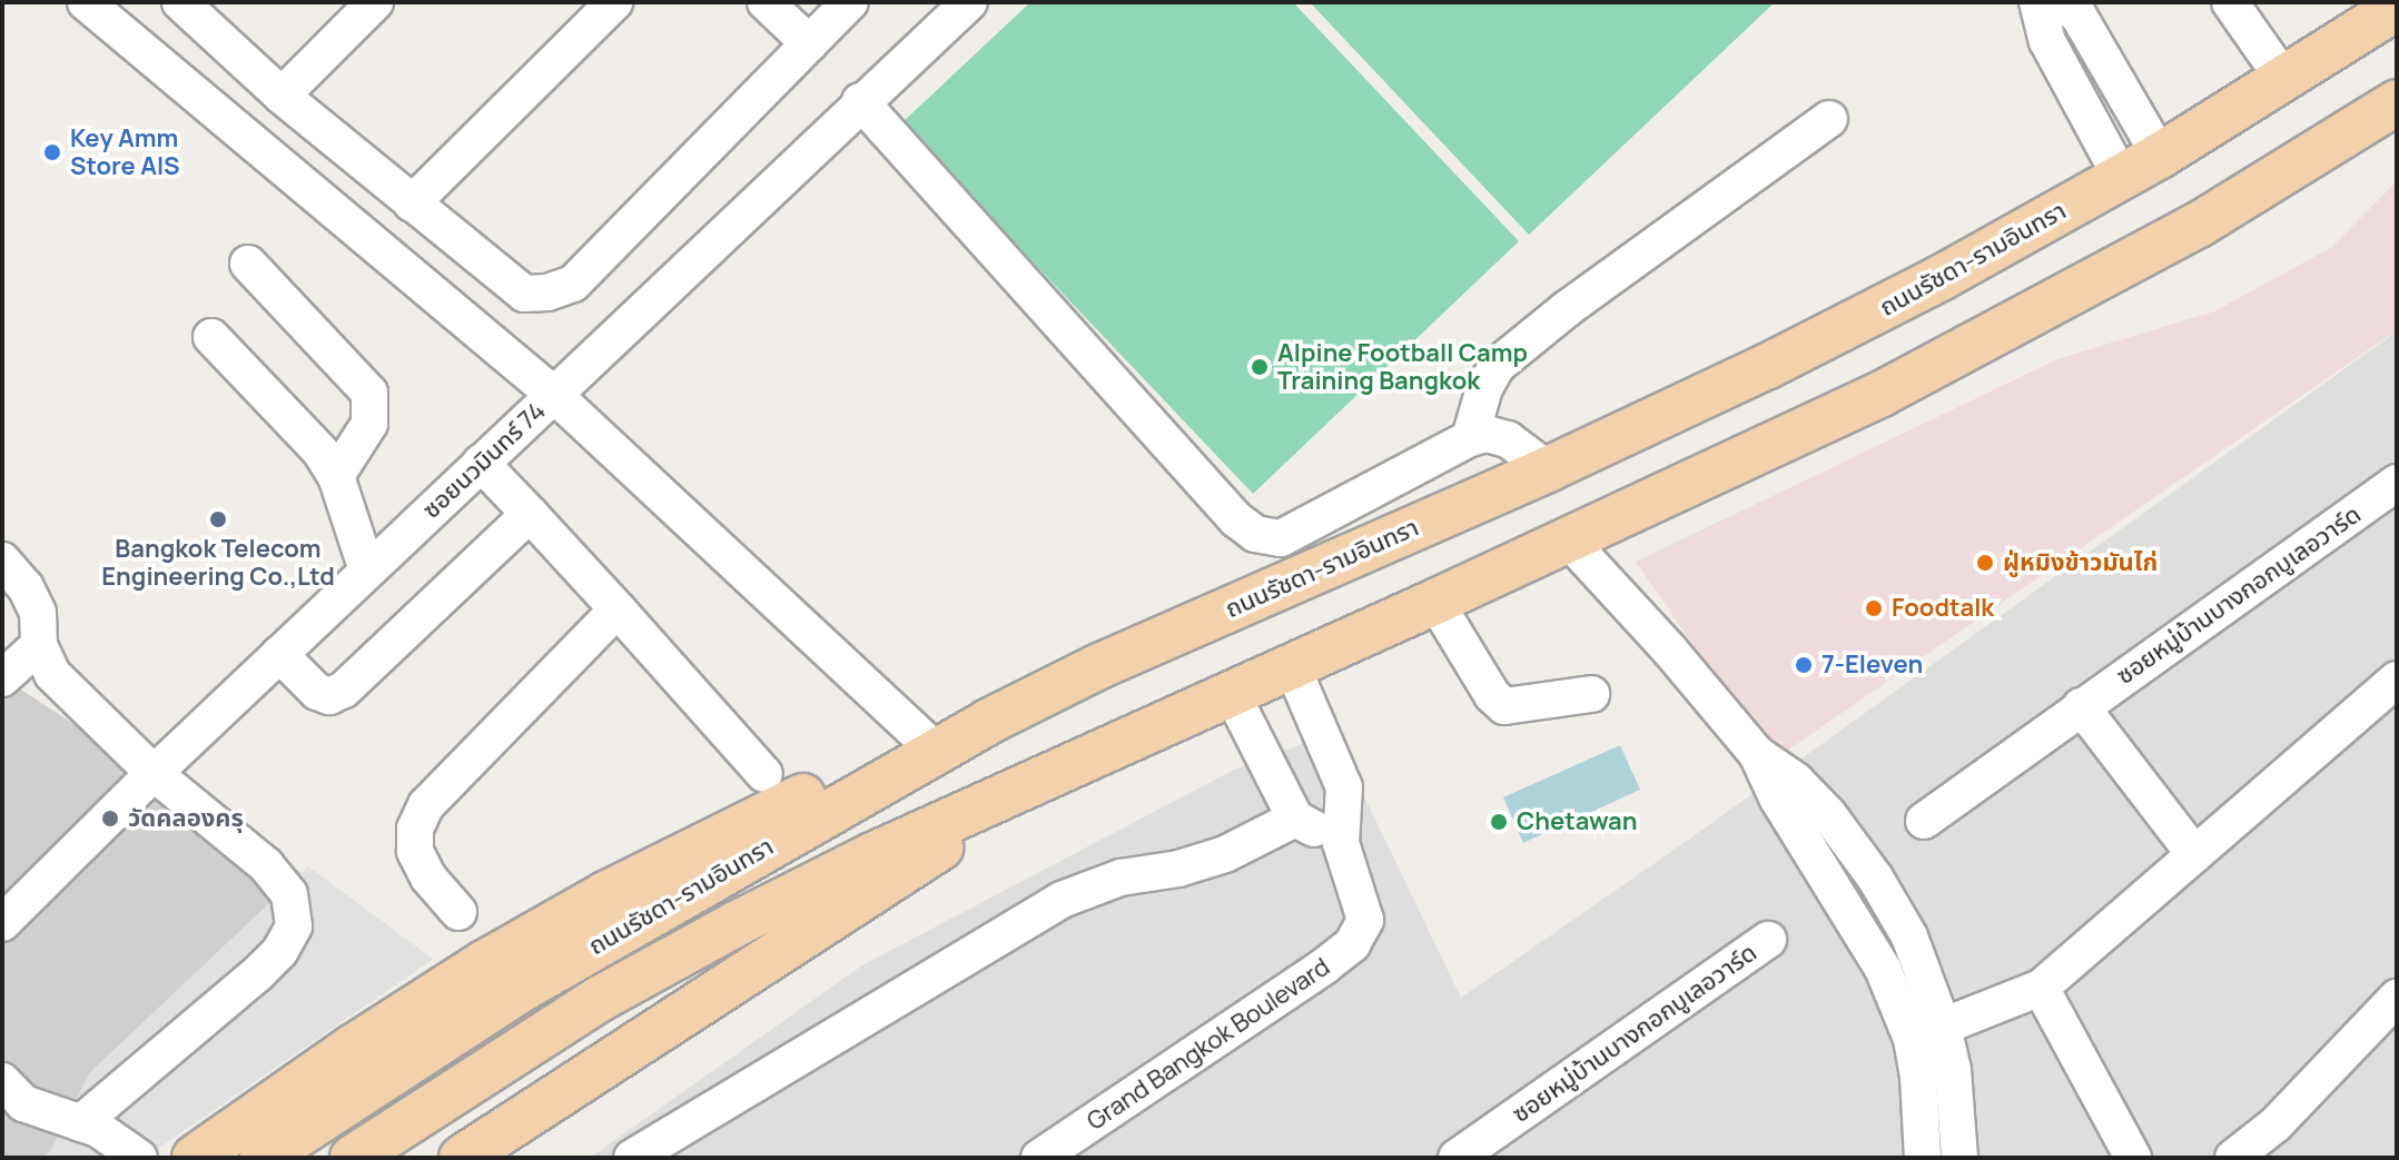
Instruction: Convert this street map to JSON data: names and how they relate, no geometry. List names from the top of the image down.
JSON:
{
  "streets": {
    "main road": ["ถนนรัชดา-รามอินทรา"],
    "street": ["ซอยนวมินทร์ 74", "ซอยหมู่บ้านบางกอกบูเลอวาร์ด", "Grand Bangkok Boulevard"]
  },
  "crossings": [
    ["ถนนรัชดา-รามอินทรา", "Grand Bangkok Boulevard"]
  ],
  "places": [
    "Key Amm Store AIS",
    "Alpine Football Camp Training Bangkok",
    "Bangkok Telecom Engineering Co.,Ltd",
    "ฝู่หมิงข้าวมันไก่",
    "Foodtalk",
    "7-Eleven",
    "วัดคลองครุ",
    "Chetawan"
  ]
}
